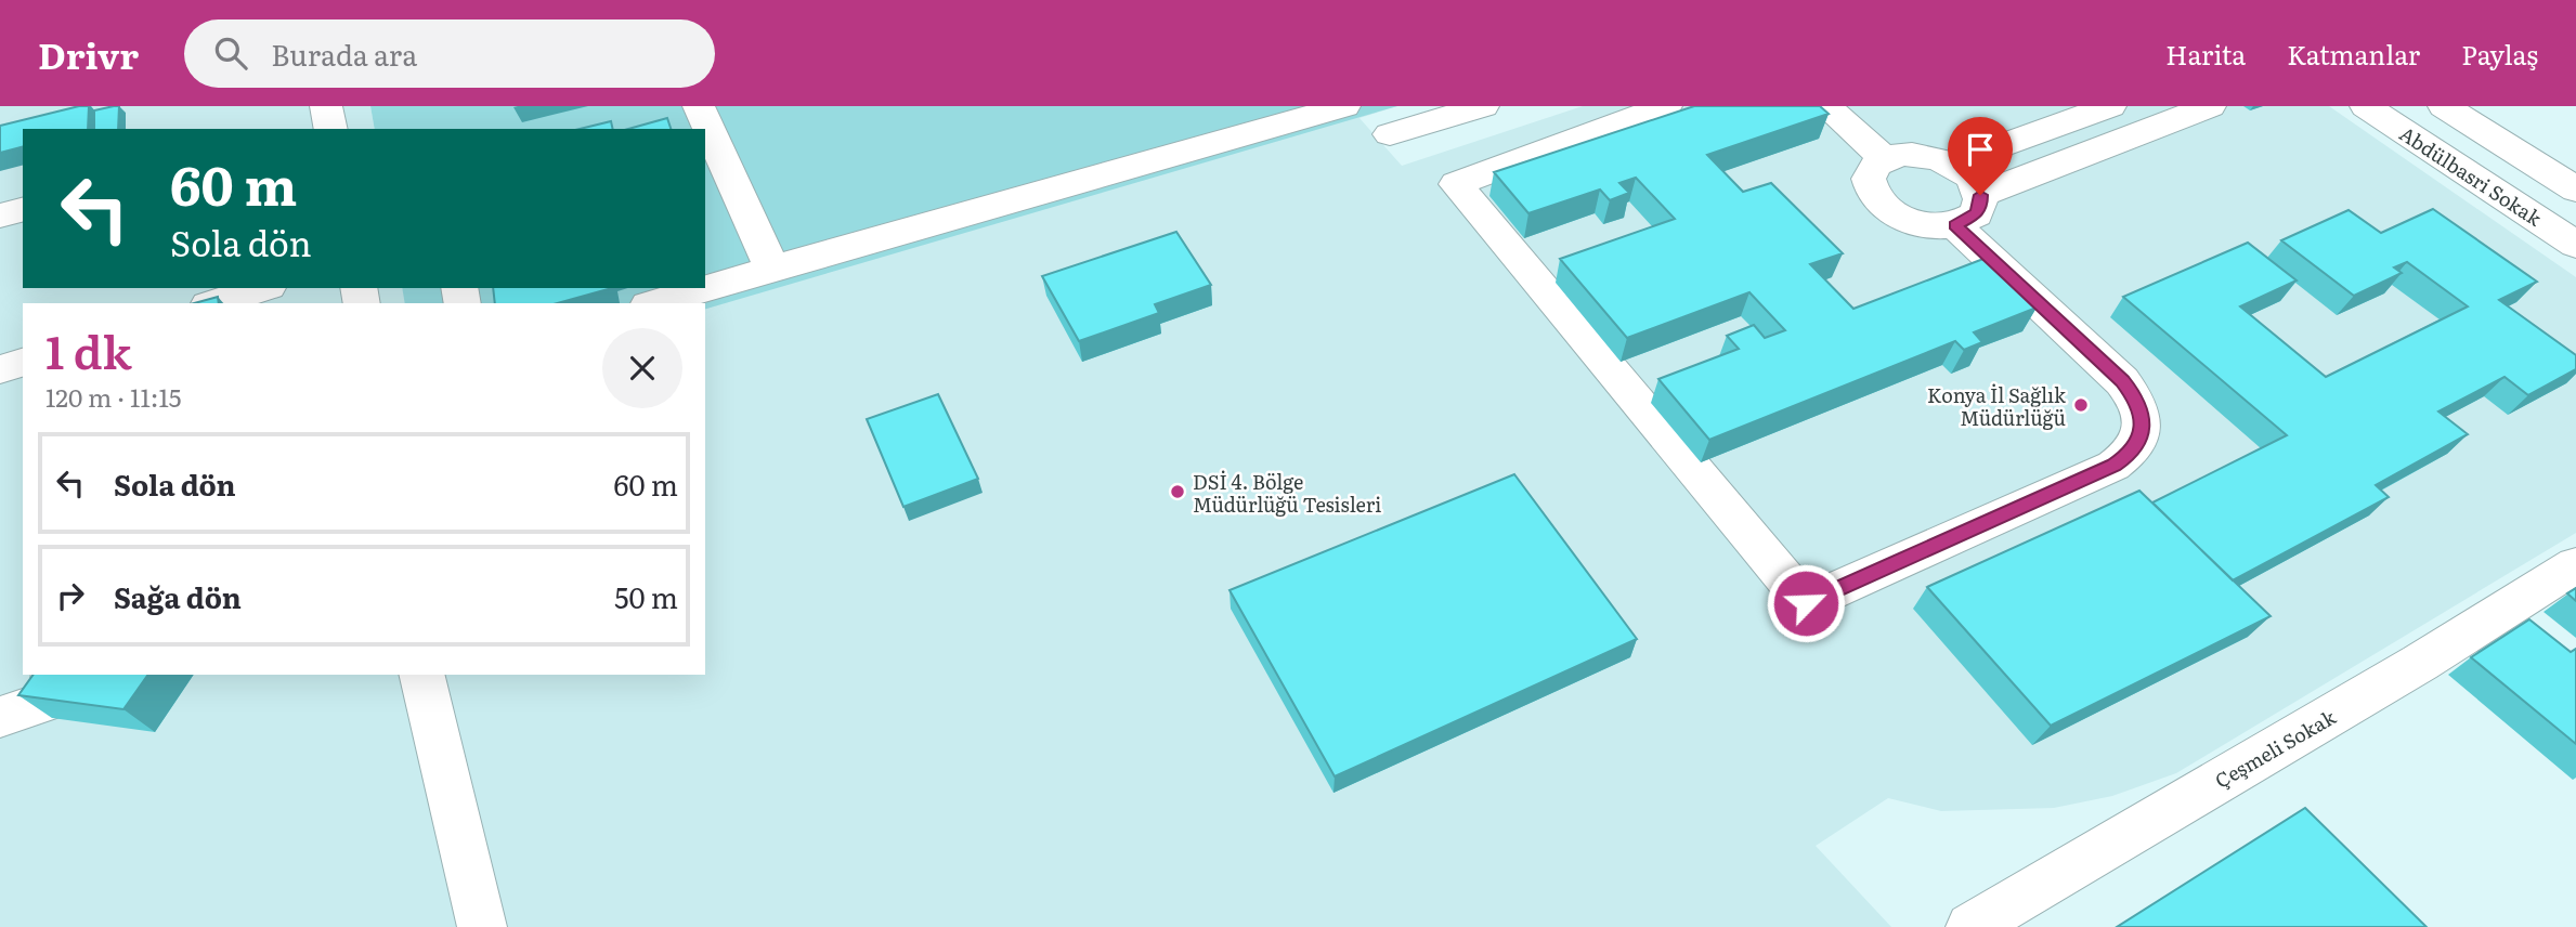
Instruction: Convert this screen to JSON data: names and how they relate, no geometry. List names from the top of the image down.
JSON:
{
  "streets": {
    "street": ["Abdülbasri Sokak", "Çeşmeli Sokak"]
  },
  "places": ["Konya İl Sağlık Müdürlüğü", "DSİ 4. Bölge Müdürlüğü Tesisleri"],
  "page": {
    "header": "Drivr",
    "search": "Burada ara",
    "nav": ["Harita", "Katmanlar", "Paylaş"],
    "turn": ["60 m", "Sola dön"],
    "heading": ["1 dk", "120 m · 11:15"],
    "list": [
      {
        "name": "Sola dön",
        "value": "60 m"
      },
      {
        "name": "Sağa dön",
        "value": "50 m"
      }
    ]
  }
}
